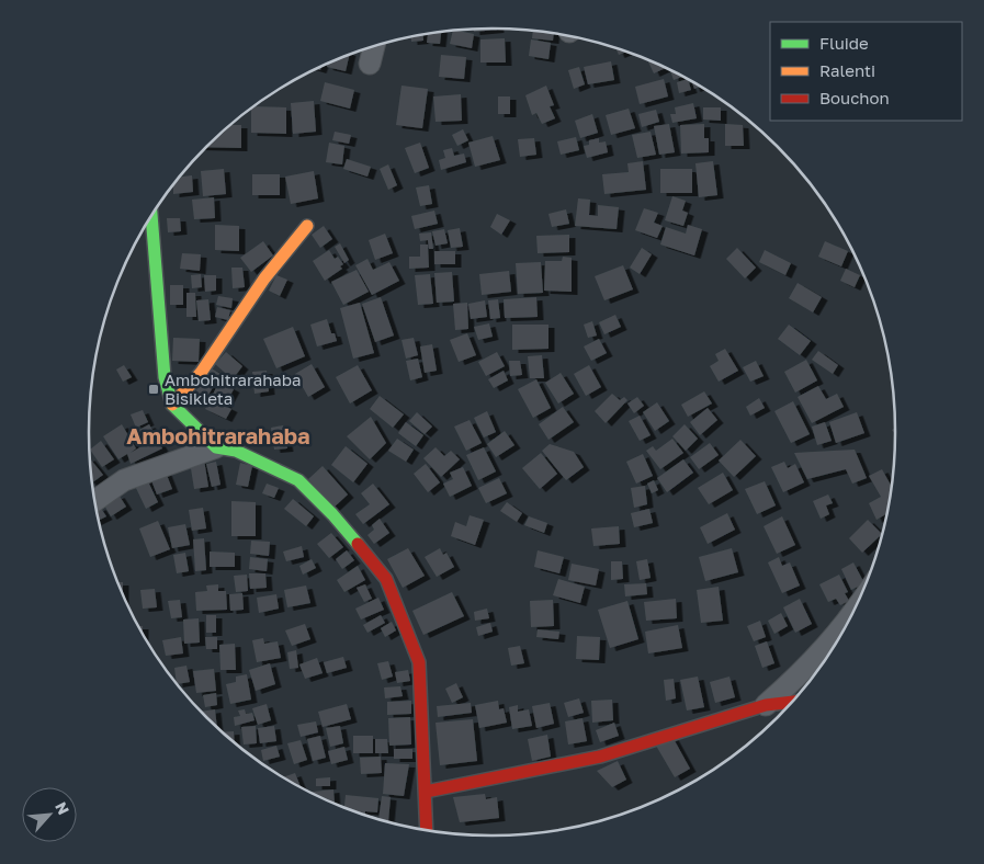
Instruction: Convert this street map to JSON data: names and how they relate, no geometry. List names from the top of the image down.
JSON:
{
  "districts": ["Ambohitrarahaba"],
  "places": {
    "transit": ["Ambohitrarahaba Bisikleta"]
  },
  "legend": ["Fluide", "Ralenti", "Bouchon"],
  "north": "top right"
}
